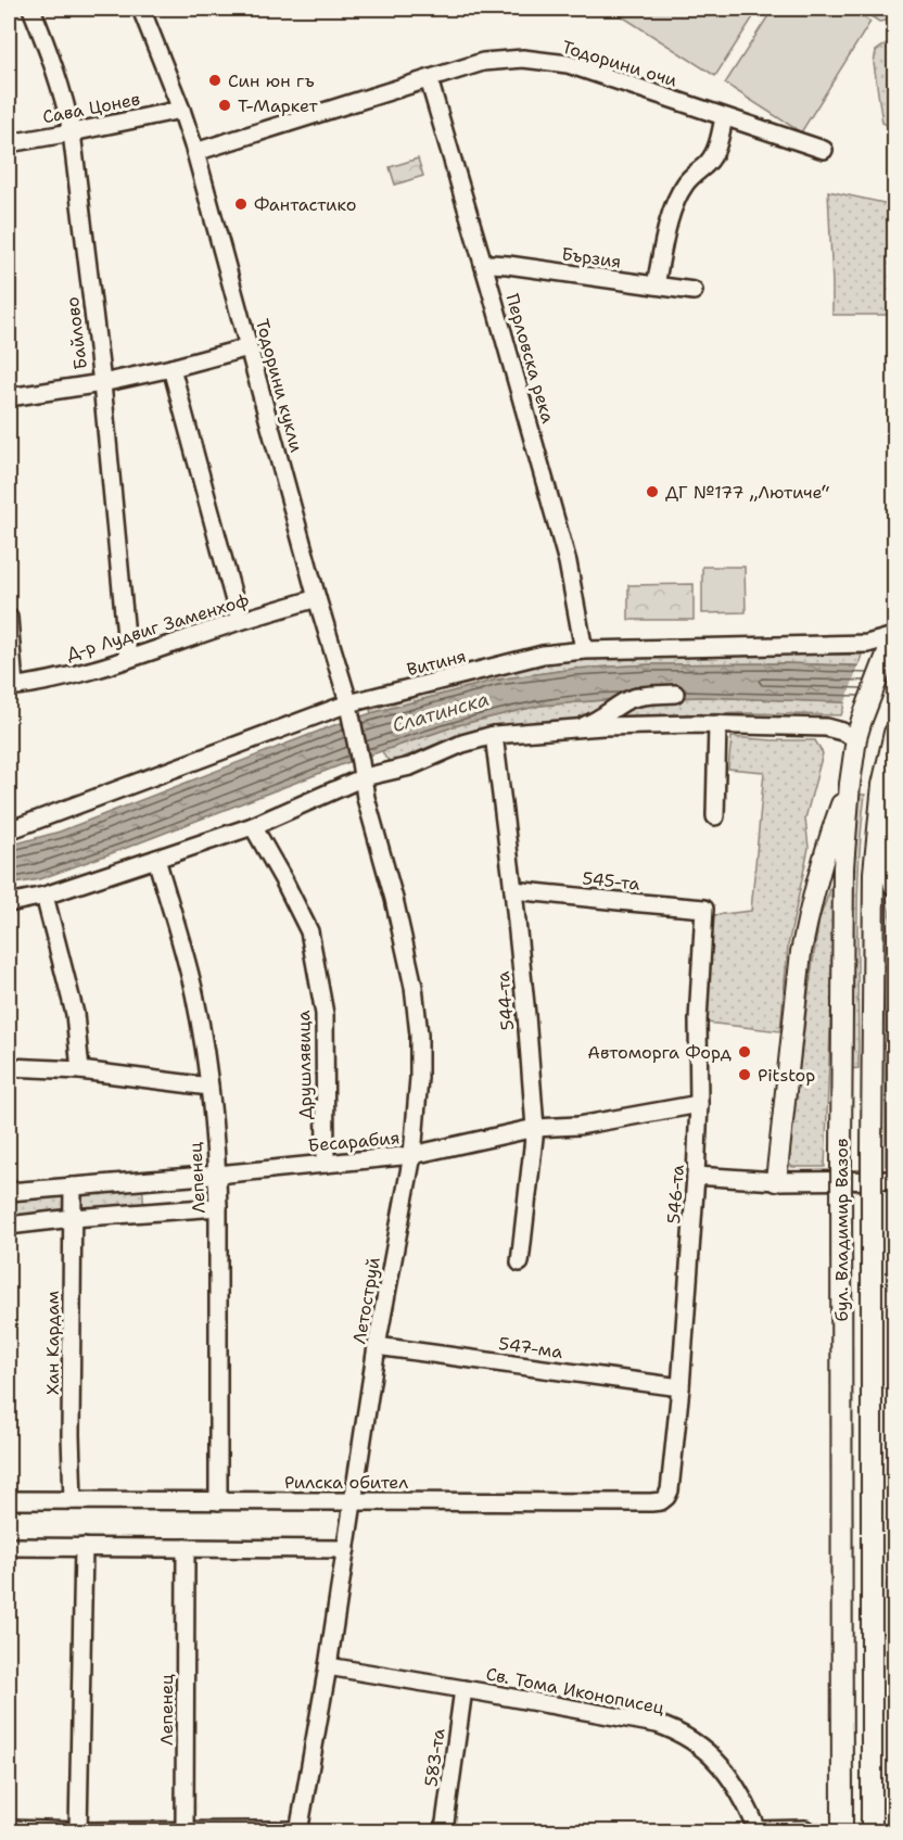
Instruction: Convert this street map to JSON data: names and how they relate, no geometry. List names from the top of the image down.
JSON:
{
  "streets": {
    "main road": ["бул. Владимир Вазов"],
    "street": [
      "Тодорини очи",
      "Сава Цонев",
      "Бързия",
      "Байлово",
      "Перловска река",
      "Тодорини кукли",
      "Д-р Лудвиг Заменхоф",
      "Витиня",
      "545-та",
      "544-та",
      "Друшлявица",
      "Бесарабия",
      "Лепенец",
      "546-та",
      "Летоструй",
      "Хан Кардам",
      "547-ма",
      "Рилска обител",
      "Св. Тома Иконописец",
      "583-та"
    ]
  },
  "crossings": [
    ["Тодорини очи", "Перловска река"],
    ["Тодорини очи", "Тодорини кукли"],
    ["Сава Цонев", "Байлово"],
    ["Сава Цонев", "Тодорини кукли"],
    ["Бързия", "Перловска река"],
    ["Байлово", "Д-р Лудвиг Заменхоф"],
    ["Перловска река", "Витиня"],
    ["Тодорини кукли", "Д-р Лудвиг Заменхоф"],
    ["Тодорини кукли", "Витиня"],
    ["Тодорини кукли", "Летоструй"],
    ["Витиня", "бул. Владимир Вазов"],
    ["545-та", "544-та"],
    ["545-та", "546-та"],
    ["544-та", "Бесарабия"],
    ["Друшлявица", "Бесарабия"],
    ["Бесарабия", "Лепенец"],
    ["Бесарабия", "546-та"],
    ["Бесарабия", "Летоструй"],
    ["Бесарабия", "Хан Кардам"],
    ["Лепенец", "Рилска обител"],
    ["546-та", "547-ма"],
    ["546-та", "Рилска обител"],
    ["Летоструй", "547-ма"],
    ["Летоструй", "Рилска обител"],
    ["Летоструй", "Св. Тома Иконописец"],
    ["Хан Кардам", "Рилска обител"],
    ["Св. Тома Иконописец", "583-та"]
  ],
  "water": ["Слатинска"],
  "places": [
    "Син юн гъ",
    "Т-Маркет",
    "Фантастико",
    "ДГ №177 „Лютиче“",
    "Автоморга Форд",
    "Pitstop"
  ]
}
